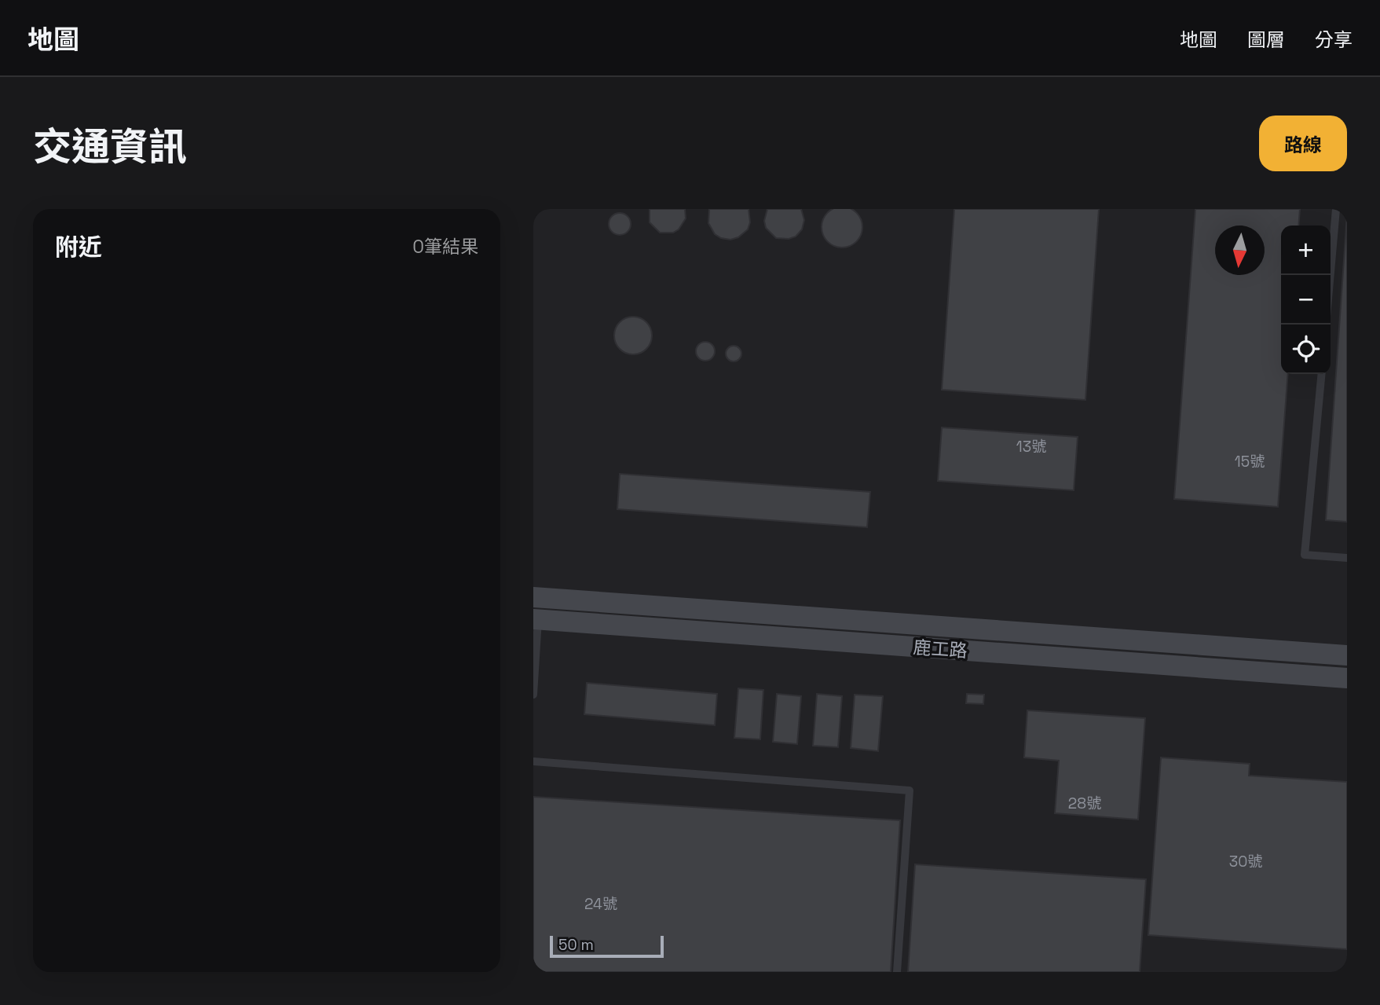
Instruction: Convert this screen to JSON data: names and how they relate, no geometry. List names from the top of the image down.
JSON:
{
  "streets": {
    "street": ["鹿工路"]
  },
  "house_numbers": [
    "13號",
    "15號",
    "28號",
    "30號",
    "24號"
  ],
  "scale_bar": "50 m",
  "north": "bottom",
  "page": {
    "header": "地圖",
    "nav": ["地圖", "圖層", "分享"],
    "title": "交通資訊",
    "buttons": "路線",
    "heading": ["附近", "0筆結果"],
    "map_buttons": ["+", "−"],
    "scale": "50 m"
  }
}
